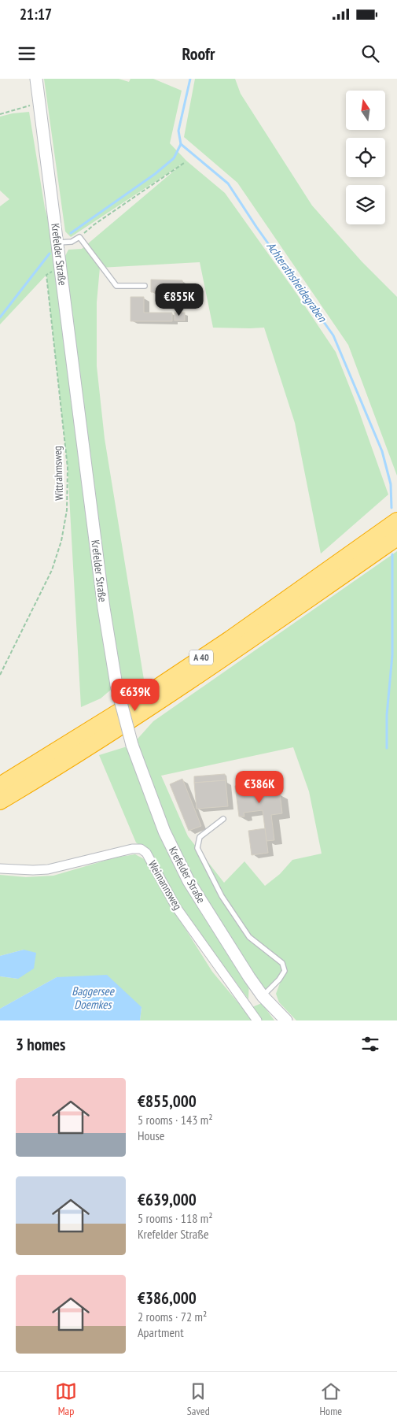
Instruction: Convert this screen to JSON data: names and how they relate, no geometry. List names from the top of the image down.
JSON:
{
  "streets": {
    "highway": ["A 40"],
    "main road": ["Krefelder Straße"],
    "street": ["Weimannsweg"],
    "path": ["Wittrahmsweg"]
  },
  "crossings": [
    ["Krefelder Straße", "Wittrahmsweg"]
  ],
  "water": ["Achterathsheidegraben", "Baggersee Doemkes"],
  "north": "top",
  "page": {
    "status": "21:17",
    "header": "Roofr",
    "price": ["€855K", "€639K", "€386K"],
    "heading": "3 homes",
    "list": [
      {
        "name": "€855,000",
        "note": "5 rooms · 143 m² · House"
      },
      {
        "name": "€639,000",
        "note": "5 rooms · 118 m² · Krefelder Straße"
      },
      {
        "name": "€386,000",
        "note": "2 rooms · 72 m² · Apartment"
      }
    ],
    "tabs": ["Map", "Saved", "Home"]
  }
}
